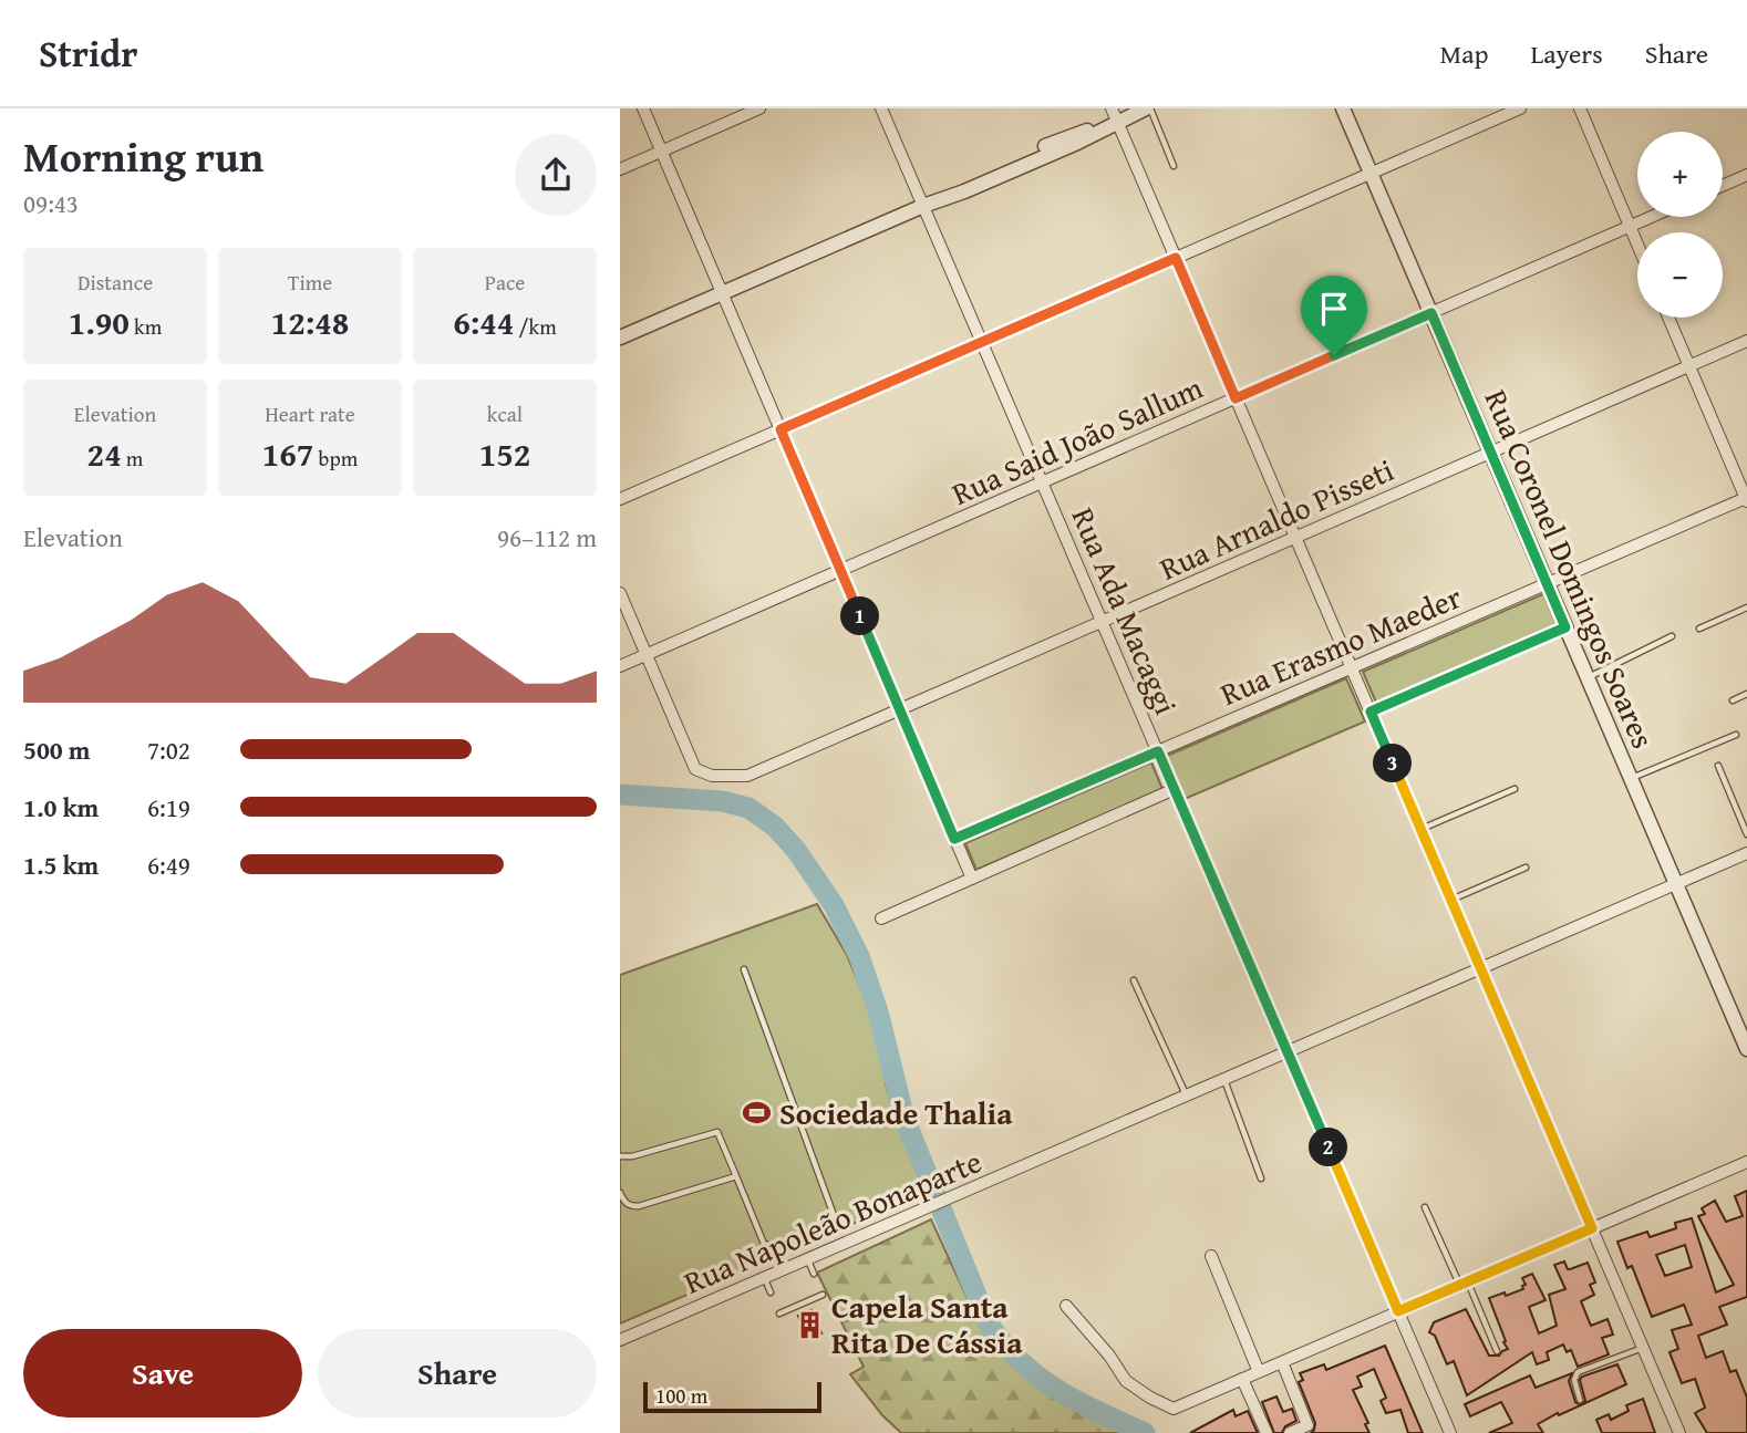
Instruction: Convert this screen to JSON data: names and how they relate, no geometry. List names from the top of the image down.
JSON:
{
  "streets": {
    "street": [
      "Rua Said João Sallum",
      "Rua Arnaldo Pisseti",
      "Rua Coronel Domingos Soares",
      "Rua Ada Macaggi",
      "Rua Erasmo Maeder",
      "Rua Napoleão Bonaparte"
    ]
  },
  "crossings": [
    ["Rua Said João Sallum", "Rua Arnaldo Pisseti"],
    ["Rua Said João Sallum", "Rua Coronel Domingos Soares"],
    ["Rua Said João Sallum", "Rua Ada Macaggi"],
    ["Rua Arnaldo Pisseti", "Rua Coronel Domingos Soares"],
    ["Rua Arnaldo Pisseti", "Rua Ada Macaggi"],
    ["Rua Coronel Domingos Soares", "Rua Erasmo Maeder"],
    ["Rua Coronel Domingos Soares", "Rua Napoleão Bonaparte"],
    ["Rua Ada Macaggi", "Rua Erasmo Maeder"],
    ["Rua Ada Macaggi", "Rua Napoleão Bonaparte"]
  ],
  "places": {
    "sports": ["Sociedade Thalia"],
    "building": ["Capela Santa Rita De Cássia"]
  },
  "scale_bar": "100 m",
  "page": {
    "header": "Stridr",
    "nav": ["Map", "Layers", "Share"],
    "heading": ["Morning run", "09:43"],
    "map_buttons": ["+", "−"],
    "stats": [
      ["Distance", "1.90 km"],
      ["Time", "12:48"],
      ["Pace", "6:44 /km"],
      ["Elevation", "24 m"],
      ["Heart rate", "167 bpm"],
      ["kcal", "152"]
    ],
    "chart": ["Elevation", "96–112 m"],
    "pins": ["1", "3", "2"],
    "list": [
      {
        "name": "500 m",
        "note": "7:02"
      },
      {
        "name": "1.0 km",
        "note": "6:19"
      },
      {
        "name": "1.5 km",
        "note": "6:49"
      }
    ],
    "buttons": ["Save", "Share"],
    "scale": "100 m"
  }
}
